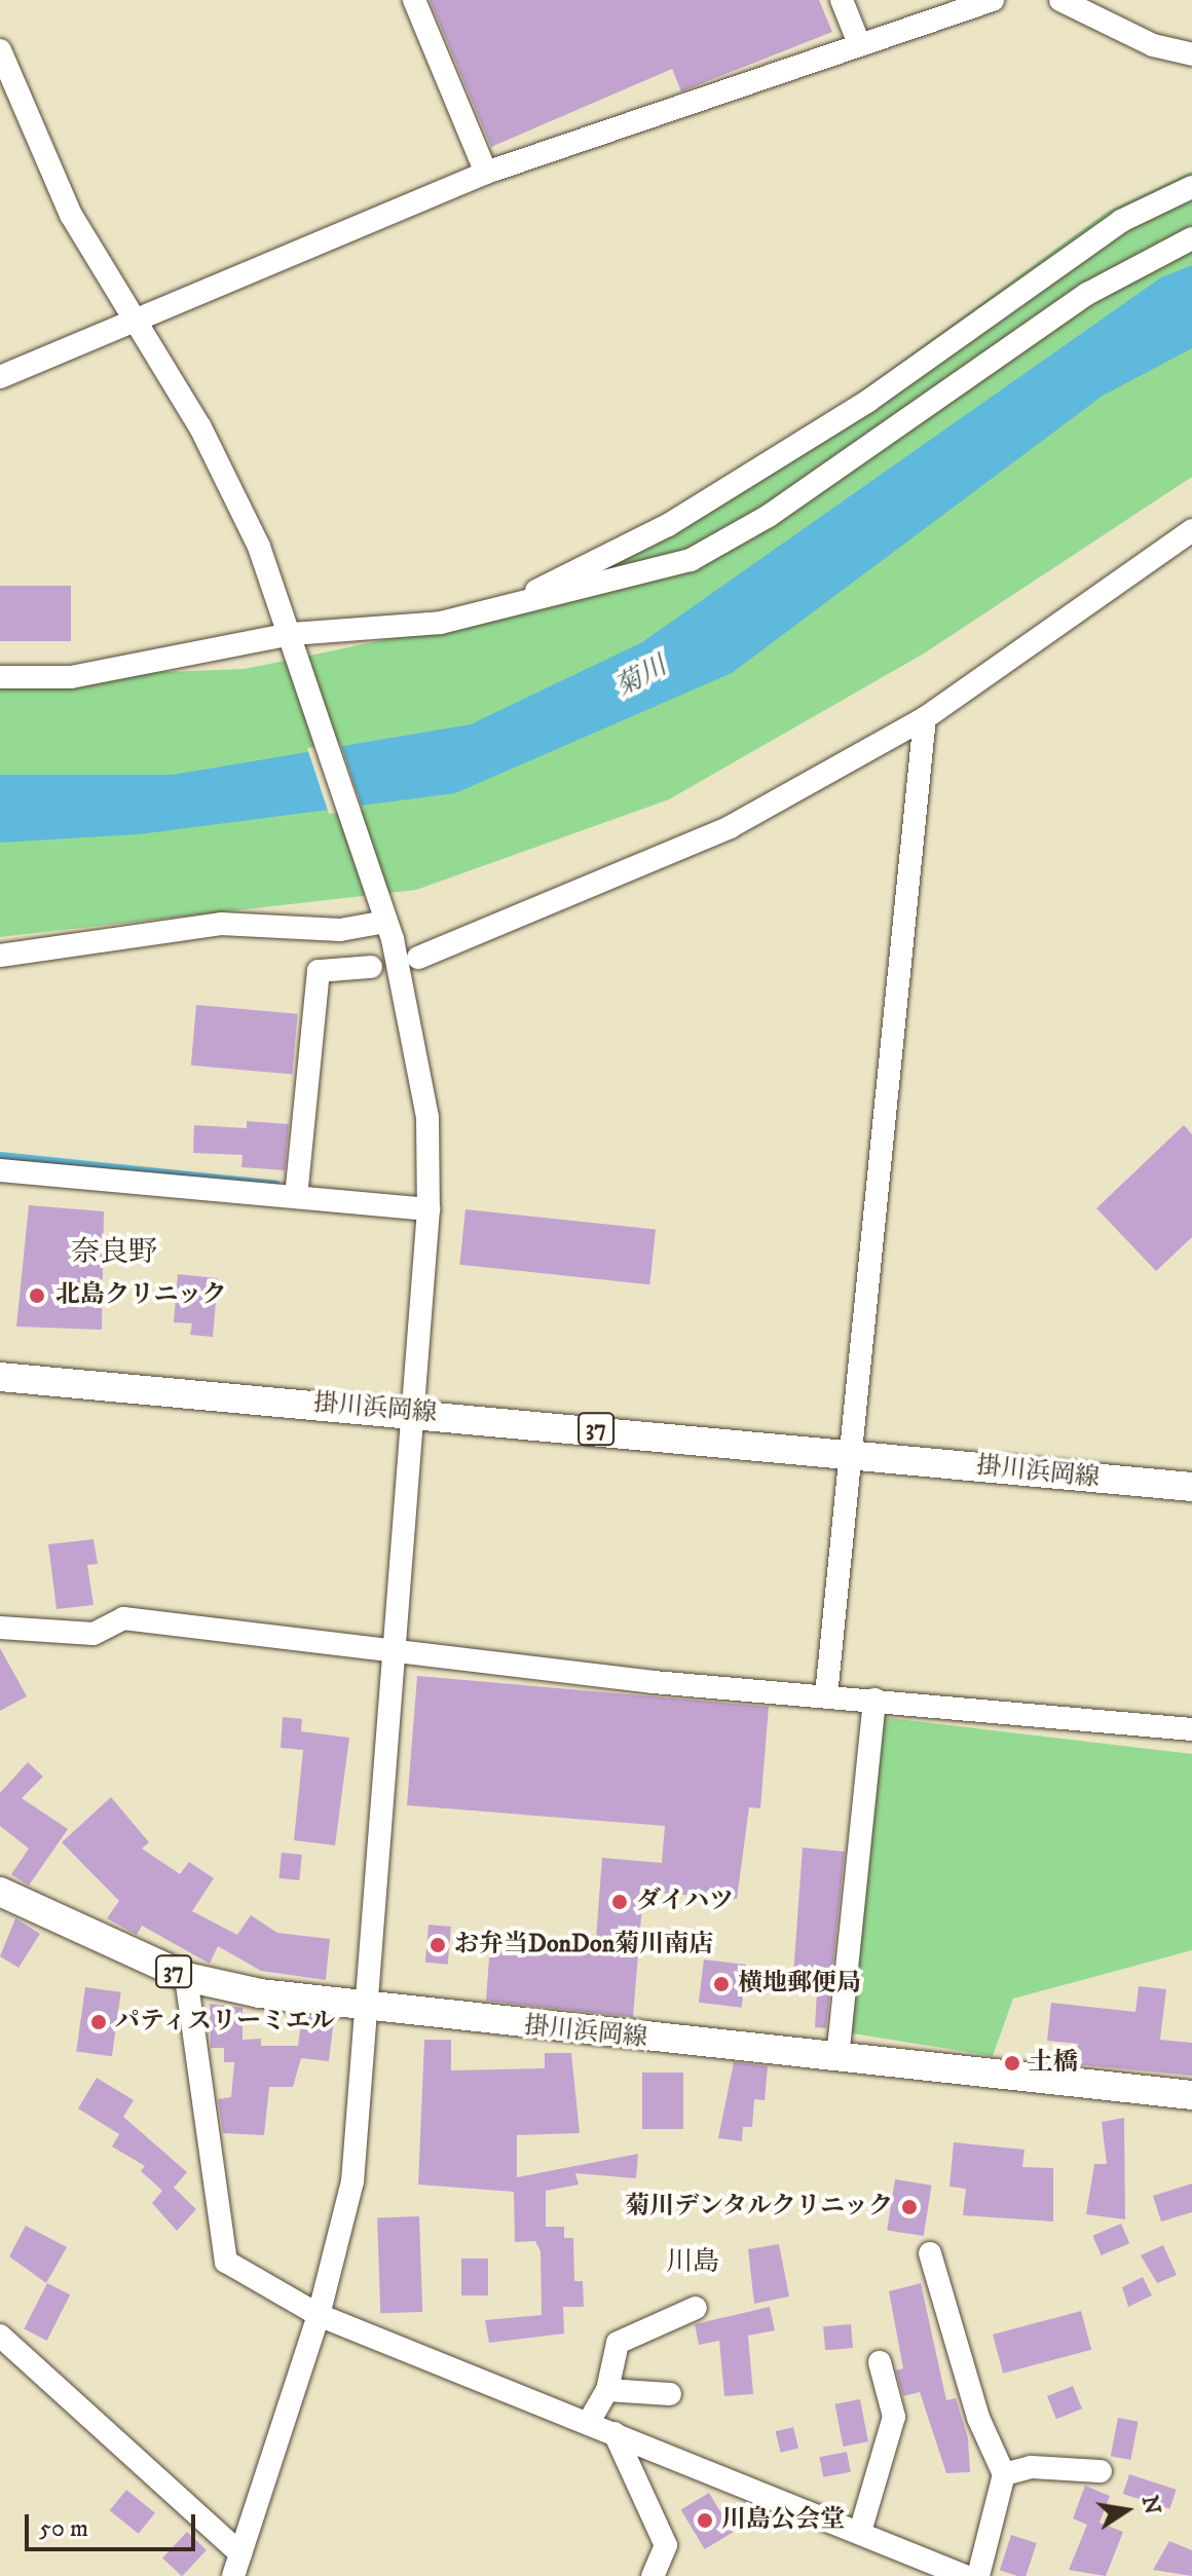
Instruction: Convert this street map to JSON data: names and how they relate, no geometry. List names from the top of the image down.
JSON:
{
  "streets": {
    "main road": ["掛川浜岡線", "37"]
  },
  "districts": ["奈良野", "川島"],
  "water": ["菊川"],
  "places": [
    "北島クリニック",
    "ダイハツ",
    "お弁当DonDon菊川南店",
    "横地郵便局",
    "パティスリーミエル",
    "土橋",
    "菊川デンタルクリニック",
    "川島公会堂"
  ],
  "scale_bar": "50 m",
  "north": "right"
}
